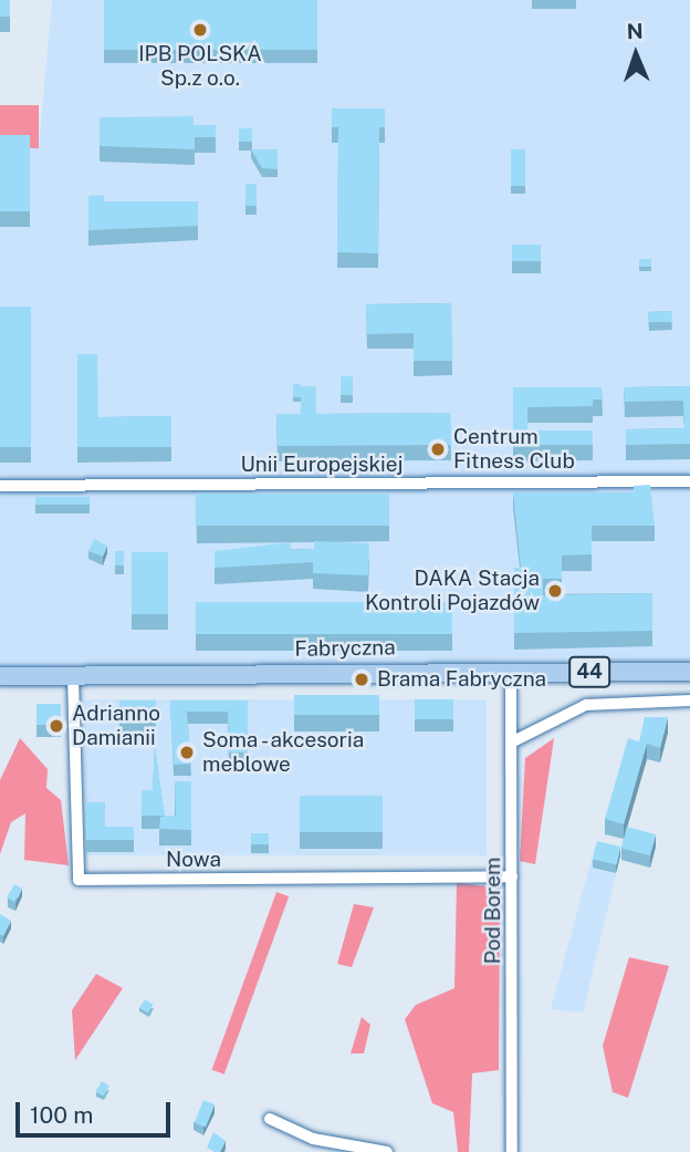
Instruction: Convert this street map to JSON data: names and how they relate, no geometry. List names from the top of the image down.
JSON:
{
  "streets": {
    "main road": ["Fabryczna", "44"],
    "street": ["Unii Europejskiej", "Nowa", "Pod Borem"]
  },
  "crossings": [
    ["Fabryczna", "Nowa"],
    ["Fabryczna", "Pod Borem"],
    ["Nowa", "Pod Borem"]
  ],
  "places": [
    "IPB POLSKA Sp.z o.o.",
    "Centrum Fitness Club",
    "DAKA Stacja Kontroli Pojazdów",
    "Brama Fabryczna",
    "Adrianno Damianii",
    "Soma - akcesoria meblowe"
  ],
  "scale_bar": "100 m",
  "north": "top"
}
